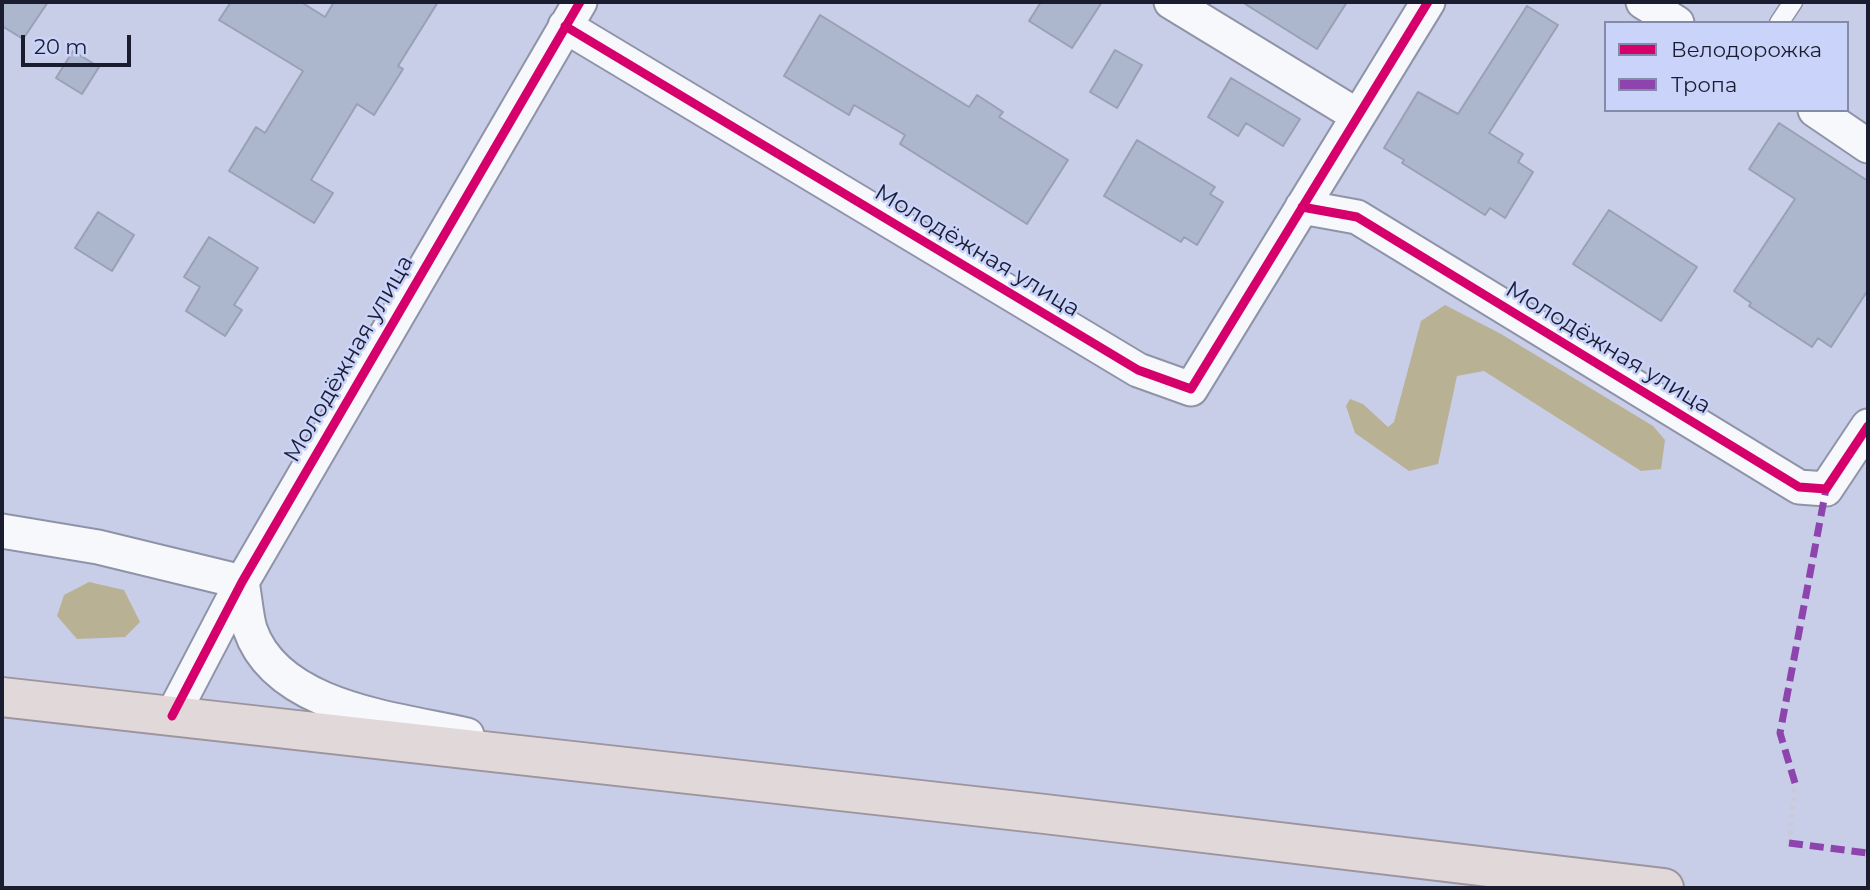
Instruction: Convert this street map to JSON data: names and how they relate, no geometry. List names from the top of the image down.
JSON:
{
  "streets": {
    "street": ["Молодёжная улица"]
  },
  "legend": ["Велодорожка", "Тропа"],
  "scale_bar": "20 m"
}
